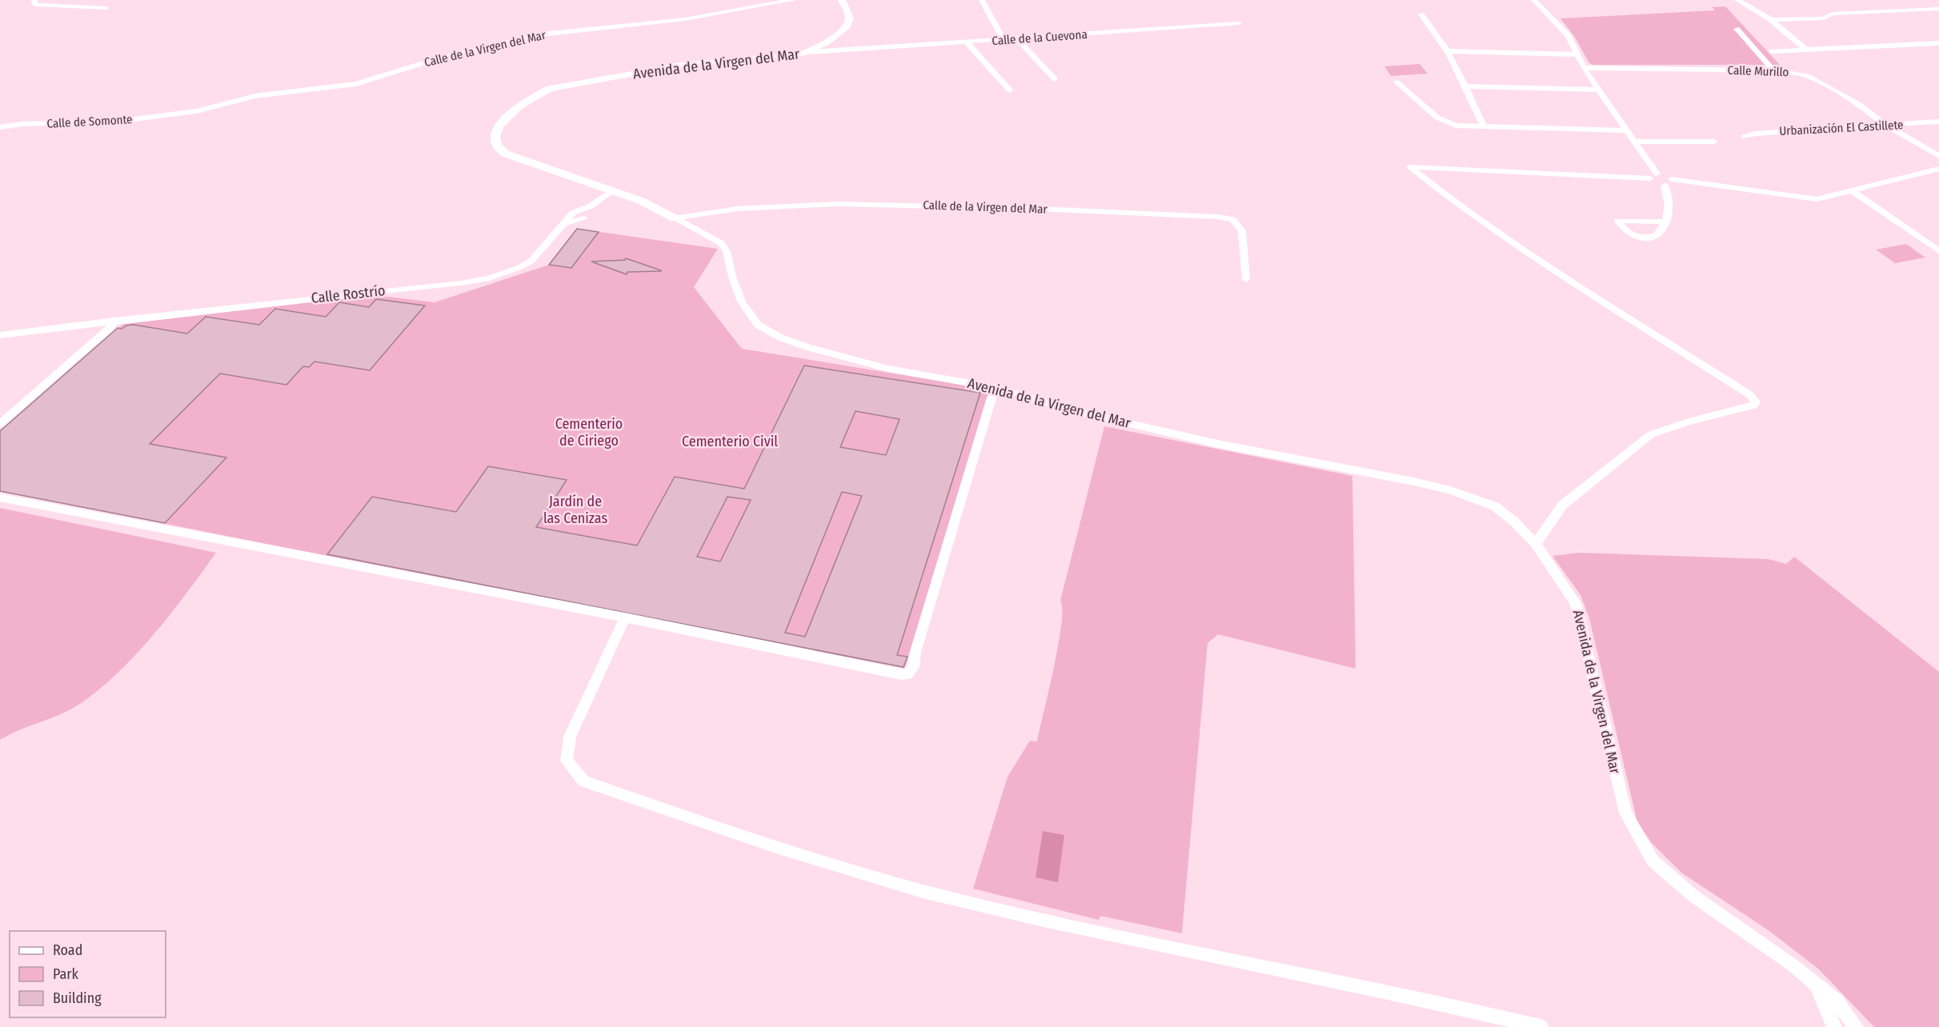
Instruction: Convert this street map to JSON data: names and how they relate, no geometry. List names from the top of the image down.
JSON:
{
  "streets": {
    "main road": ["Avenida de la Virgen del Mar"],
    "street": [
      "Calle de la Cuevona",
      "Calle de la Virgen del Mar",
      "Calle Murillo",
      "Calle de Somonte",
      "Urbanización El Castillete",
      "Calle Rostrío"
    ]
  },
  "crossings": [
    ["Calle de la Cuevona", "Avenida de la Virgen del Mar"],
    ["Calle de la Virgen del Mar", "Avenida de la Virgen del Mar"],
    ["Calle de la Virgen del Mar", "Calle de Somonte"],
    ["Avenida de la Virgen del Mar", "Calle Rostrío"],
    ["Calle Murillo", "Urbanización El Castillete"]
  ],
  "parks": ["Cementerio de Ciriego", "Cementerio Civil", "Jardín de las Cenizas"],
  "legend": ["Road", "Park", "Building"]
}
